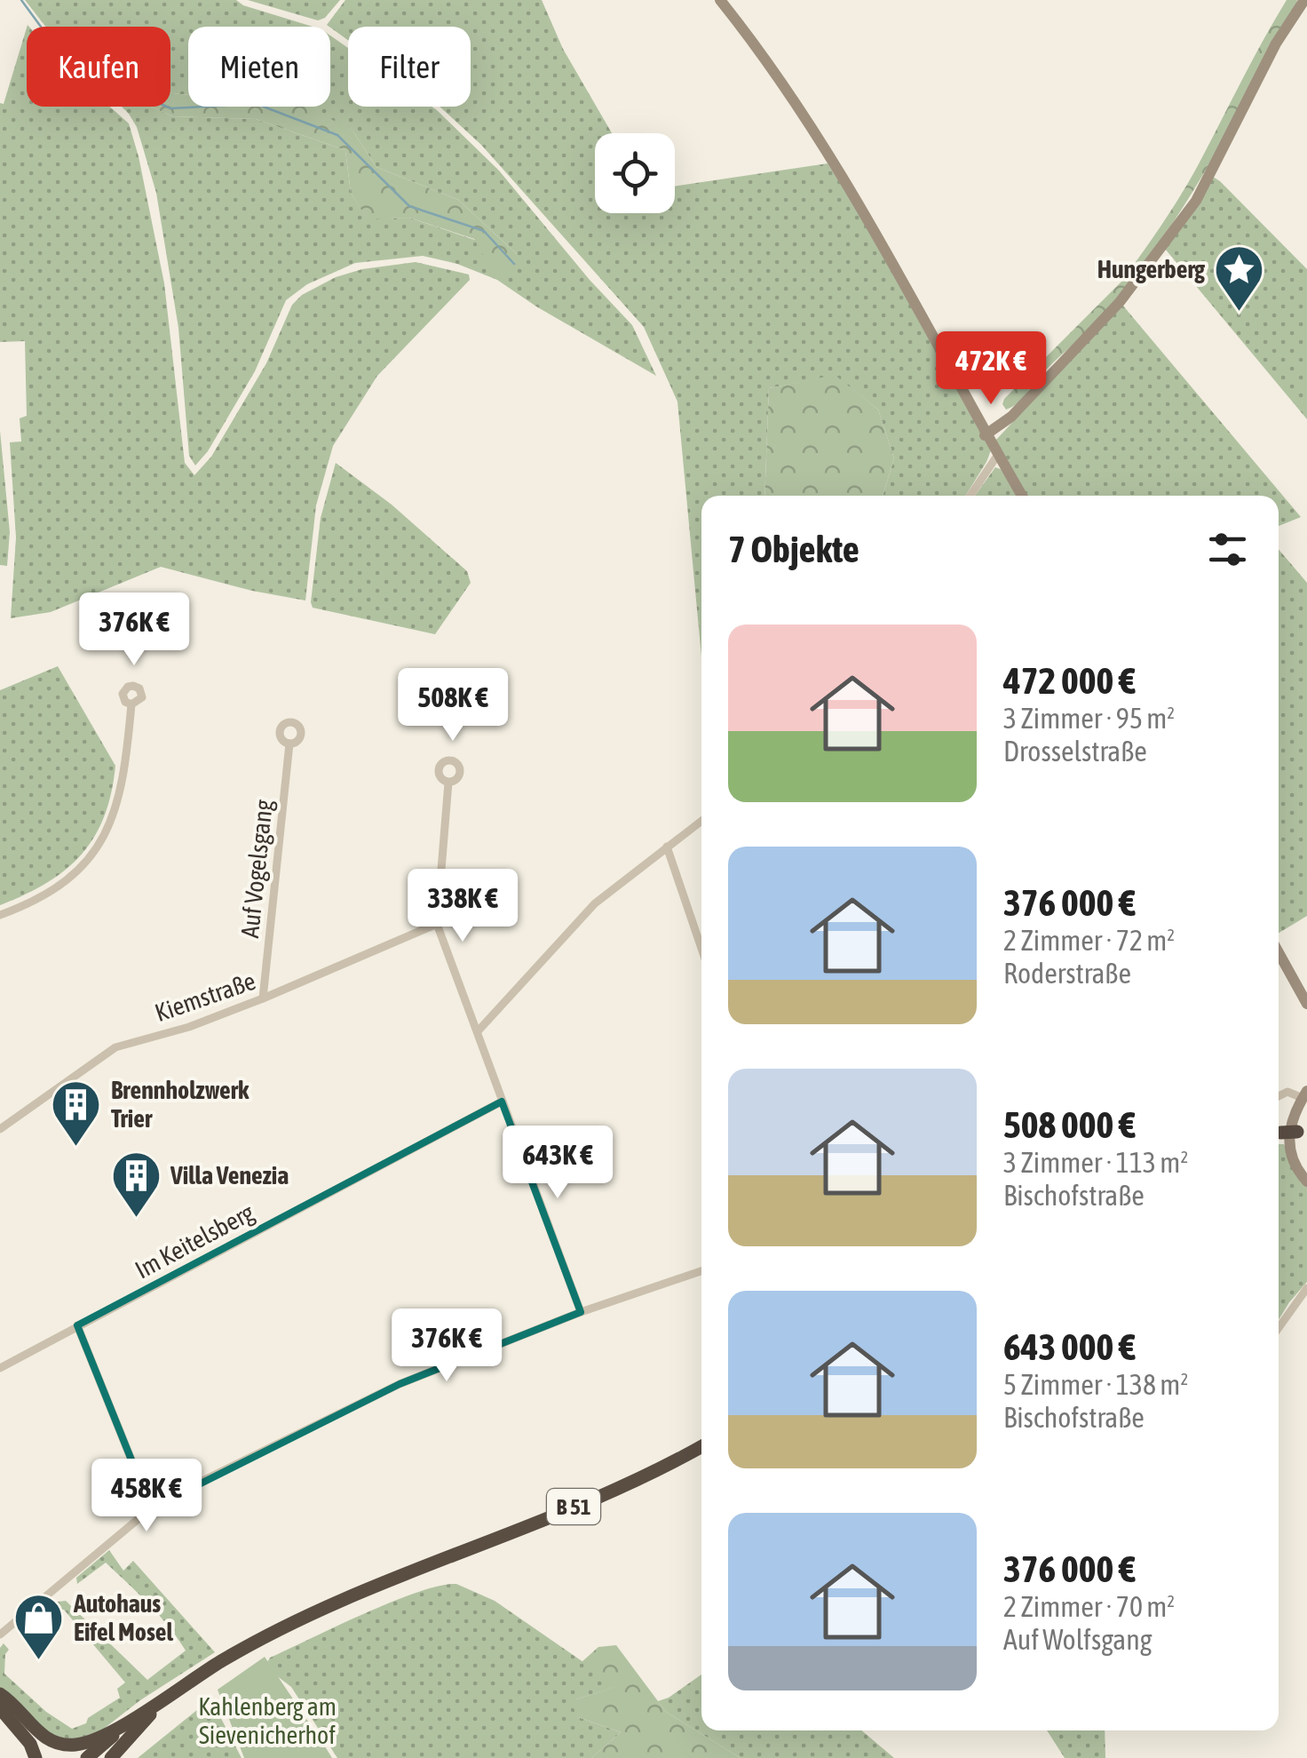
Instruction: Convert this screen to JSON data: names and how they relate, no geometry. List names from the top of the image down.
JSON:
{
  "streets": {
    "highway": ["B 51"],
    "street": ["Auf Vogelsgang", "Kiemstraße", "Im Keitelsberg"]
  },
  "crossings": [
    ["Auf Vogelsgang", "Kiemstraße"]
  ],
  "parks": ["Kahlenberg am Sievenicherhof"],
  "places": {
    "place": ["Hungerberg"],
    "building": ["Brennholzwerk Trier", "Villa Venezia"],
    "shop": ["Autohaus Eifel Mosel"]
  },
  "page": {
    "chip": ["Kaufen", "Mieten", "Filter"],
    "price": [
      "472K €",
      "376K €",
      "508K €",
      "338K €",
      "643K €",
      "376K €",
      "458K €"
    ],
    "heading": "7 Objekte",
    "list": [
      {
        "name": "472 000 €",
        "note": "3 Zimmer · 95 m² · Drosselstraße"
      },
      {
        "name": "376 000 €",
        "note": "2 Zimmer · 72 m² · Roderstraße"
      },
      {
        "name": "508 000 €",
        "note": "3 Zimmer · 113 m² · Bischofstraße"
      },
      {
        "name": "643 000 €",
        "note": "5 Zimmer · 138 m² · Bischofstraße"
      },
      {
        "name": "376 000 €",
        "note": "2 Zimmer · 70 m² · Auf Wolfsgang"
      }
    ]
  }
}
